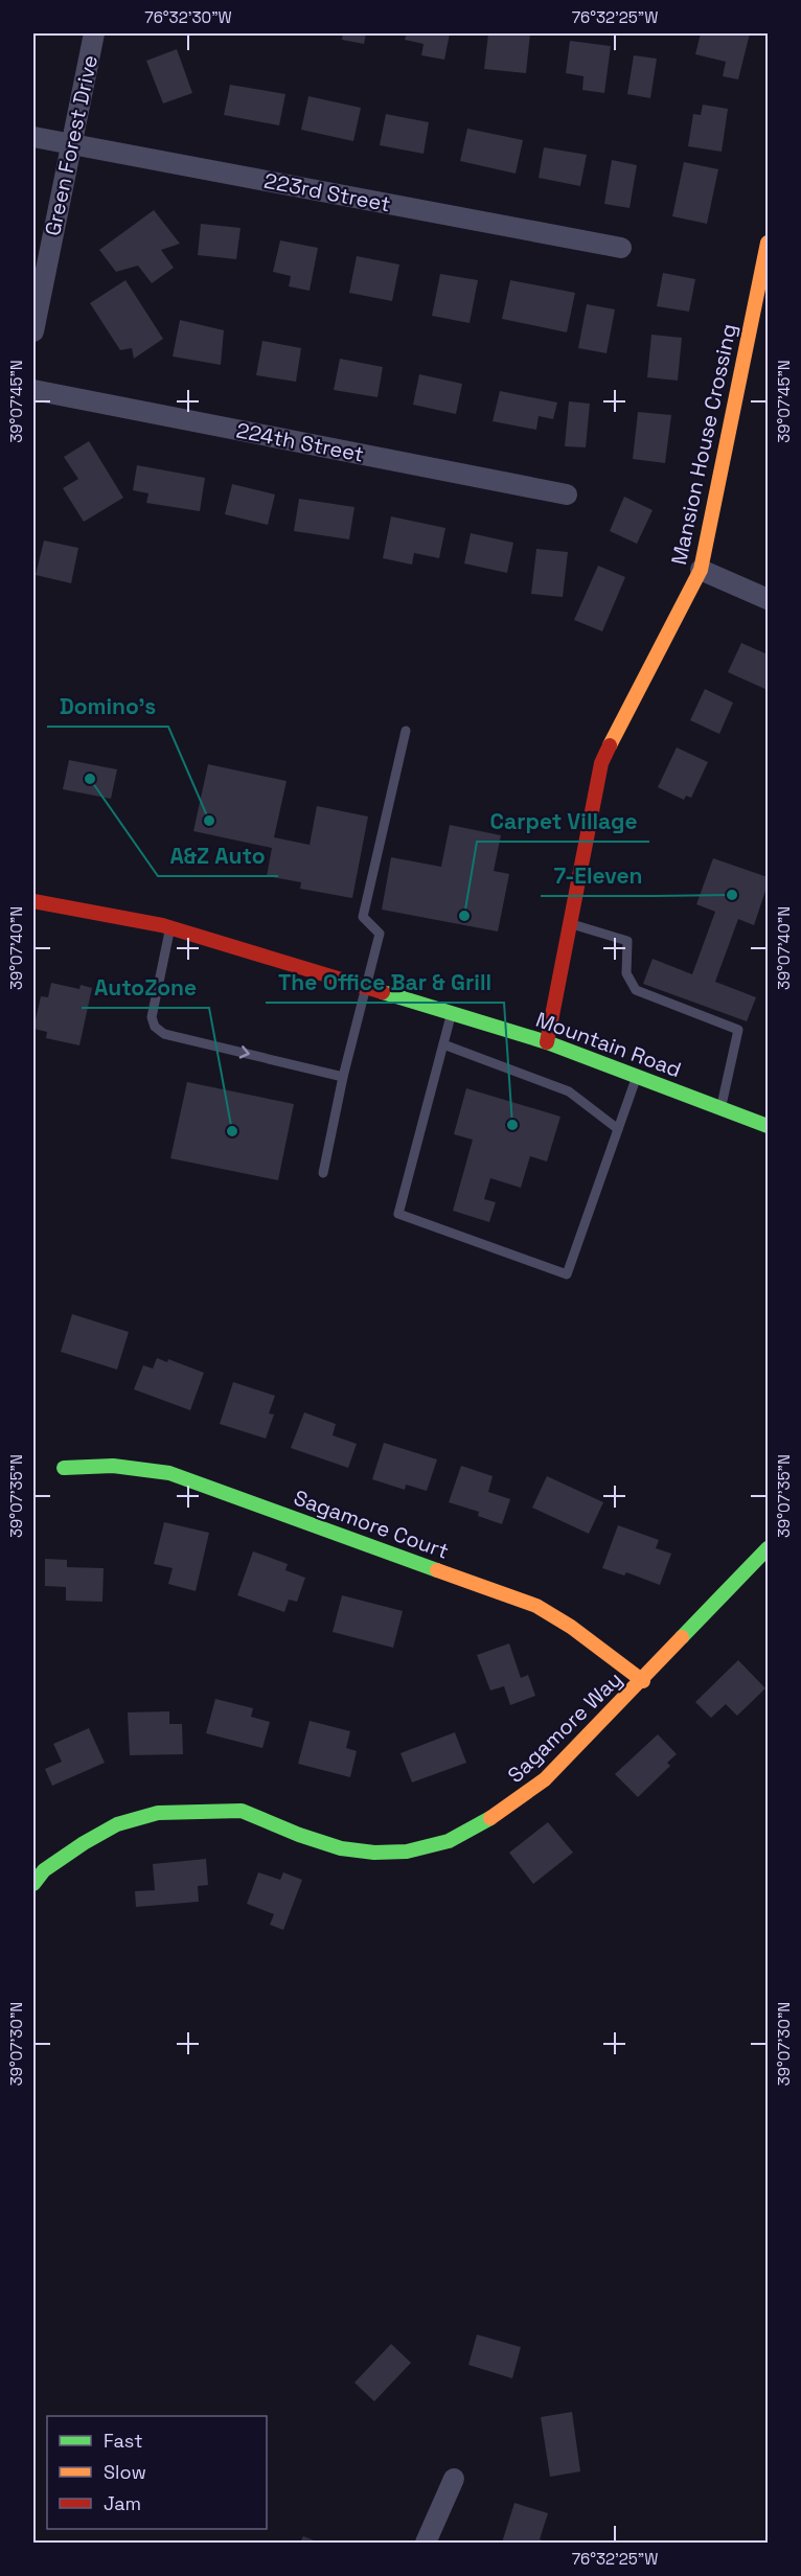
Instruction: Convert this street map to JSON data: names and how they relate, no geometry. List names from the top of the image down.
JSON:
{
  "streets": {
    "street": [
      "Green Forest Drive",
      "223rd Street",
      "224th Street",
      "Mansion House Crossing",
      "Mountain Road",
      "Sagamore Court",
      "Sagamore Way"
    ]
  },
  "crossings": [
    ["Green Forest Drive", "223rd Street"],
    ["Mansion House Crossing", "Mountain Road"],
    ["Sagamore Court", "Sagamore Way"]
  ],
  "places": [
    "A&Z Auto",
    "Domino's",
    "7-Eleven",
    "Carpet Village",
    "The Office Bar & Grill",
    "AutoZone"
  ],
  "legend": ["Fast", "Slow", "Jam"],
  "coordinates": [
    "76°32'30\"W",
    "76°32'25\"W",
    "39°07'45\"N",
    "39°07'40\"N",
    "39°07'35\"N",
    "39°07'30\"N"
  ]
}
